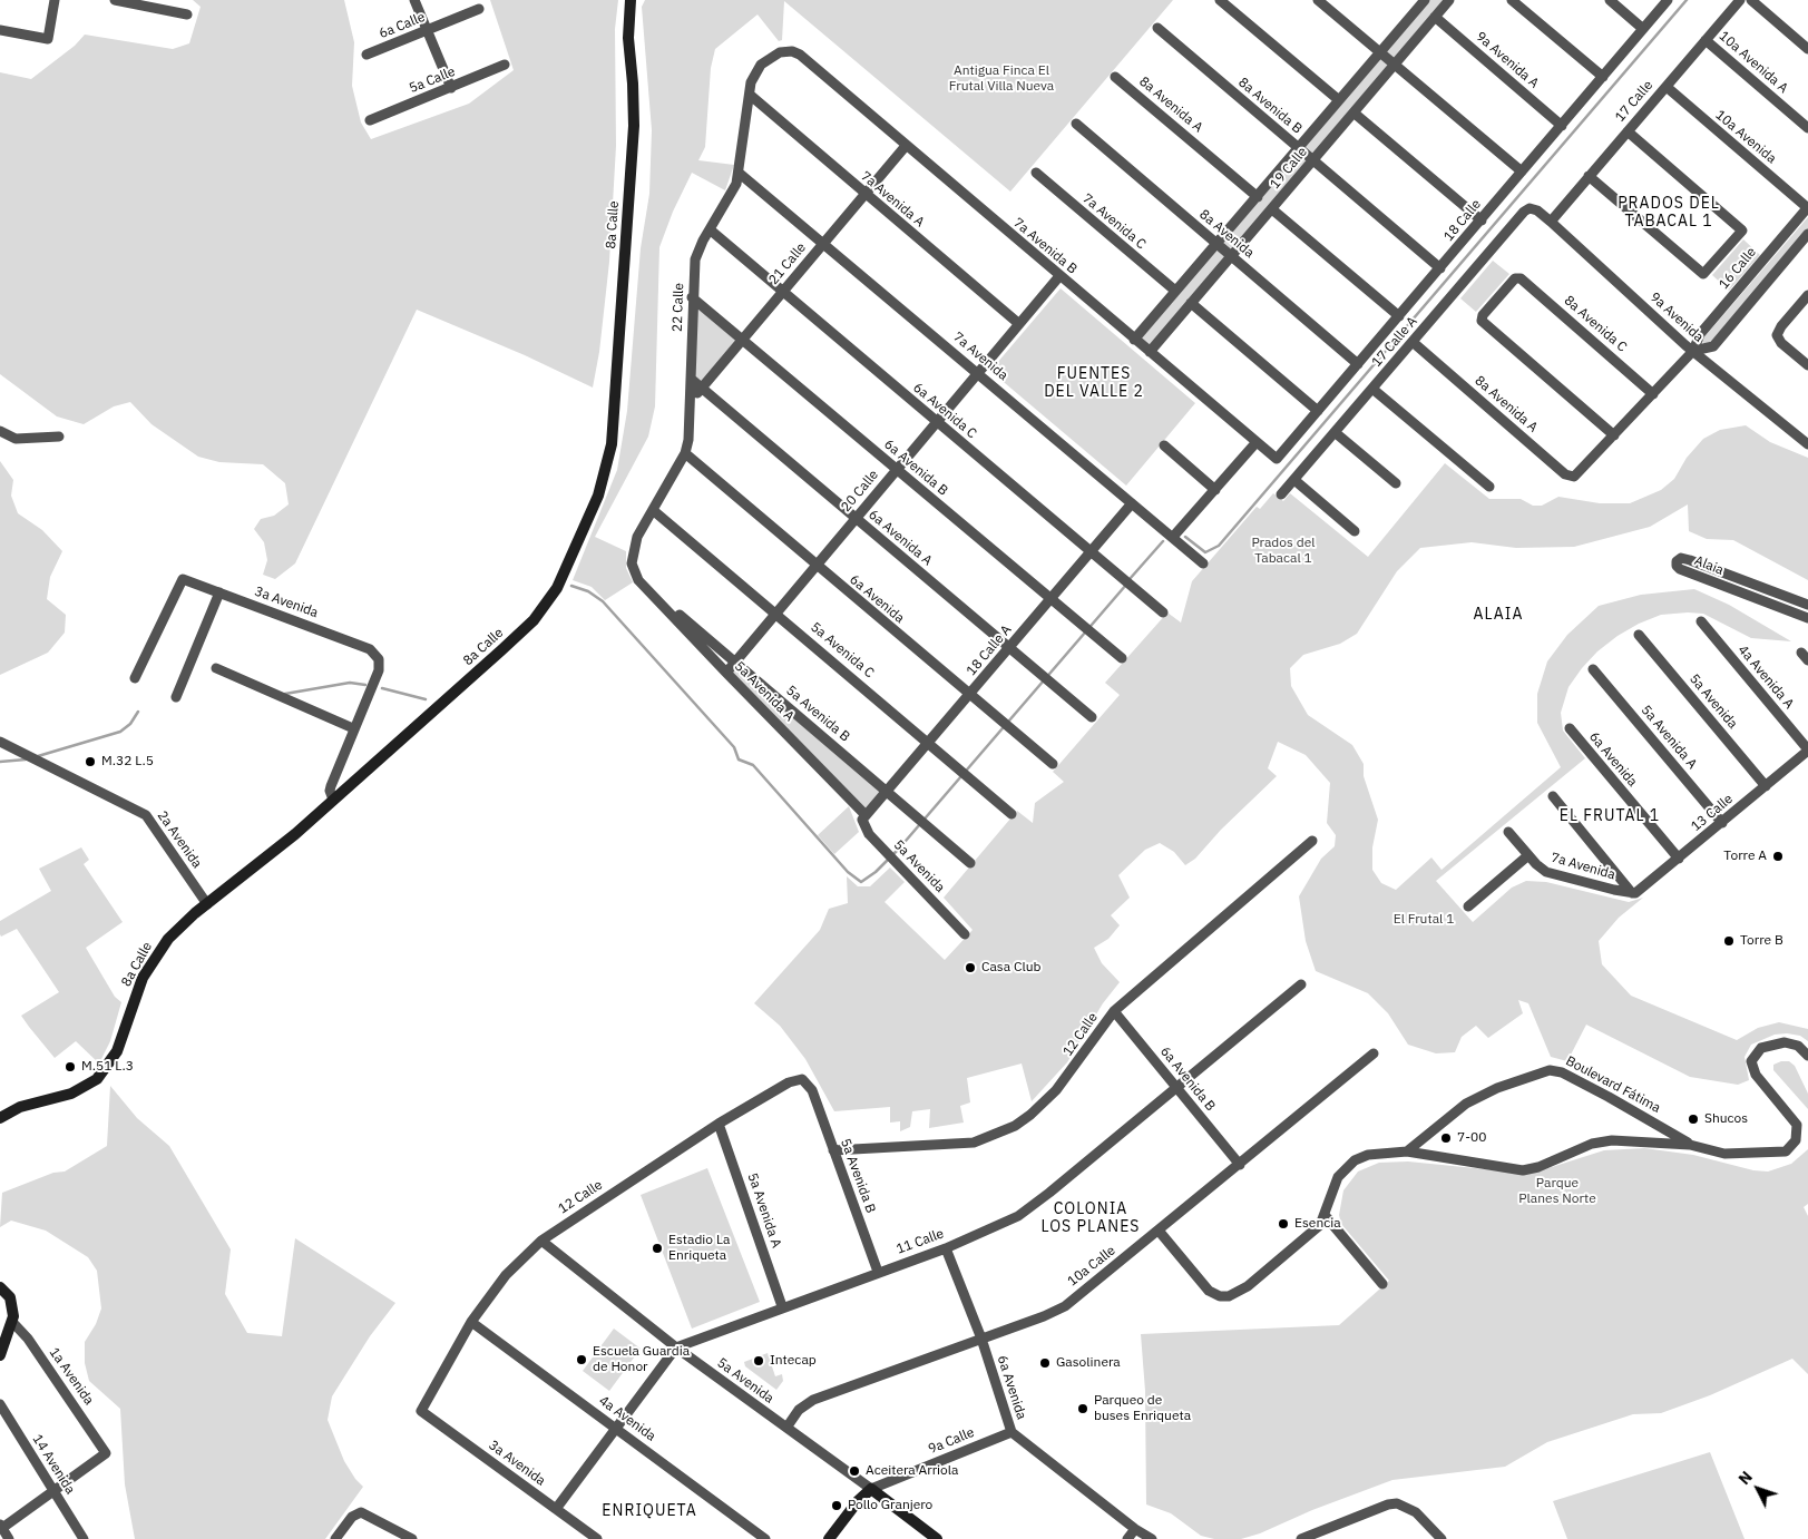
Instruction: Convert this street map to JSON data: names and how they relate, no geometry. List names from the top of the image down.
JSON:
{
  "streets": {
    "main road": ["8a Calle", "5a Avenida", "9a Calle"],
    "street": [
      "6a Calle",
      "9a Avenida A",
      "10a Avenida A",
      "5a Calle",
      "17 Calle",
      "8a Avenida A",
      "8a Avenida B",
      "10a Avenida",
      "19 Calle",
      "7a Avenida A",
      "18 Calle",
      "7a Avenida C",
      "8a Avenida",
      "7a Avenida B",
      "21 Calle",
      "16 Calle",
      "22 Calle",
      "9a Avenida",
      "8a Avenida C",
      "17 Calle A",
      "7a Avenida",
      "6a Avenida C",
      "6a Avenida B",
      "20 Calle",
      "6a Avenida A",
      "Alaia",
      "6a Avenida",
      "3a Avenida",
      "5a Avenida C",
      "18 Calle A",
      "4a Avenida A",
      "5a Avenida A",
      "5a Avenida B",
      "13 Calle",
      "2a Avenida",
      "12 Calle",
      "Boulevard Fátima",
      "11 Calle",
      "10a Calle",
      "1a Avenida",
      "4a Avenida",
      "14 Avenida"
    ]
  },
  "crossings": [
    ["9a Avenida A", "19 Calle"],
    ["9a Avenida A", "18 Calle"],
    ["10a Avenida A", "17 Calle"],
    ["17 Calle", "10a Avenida"],
    ["17 Calle", "9a Avenida"],
    ["8a Avenida A", "19 Calle"],
    ["8a Avenida A", "16 Calle"],
    ["8a Avenida A", "17 Calle A"],
    ["8a Avenida B", "19 Calle"],
    ["8a Avenida B", "18 Calle"],
    ["10a Avenida", "16 Calle"],
    ["19 Calle", "7a Avenida C"],
    ["19 Calle", "8a Avenida"],
    ["19 Calle", "7a Avenida B"],
    ["7a Avenida A", "21 Calle"],
    ["7a Avenida A", "22 Calle"],
    ["7a Avenida A", "20 Calle"],
    ["18 Calle", "8a Avenida"],
    ["18 Calle", "7a Avenida B"],
    ["8a Calle", "2a Avenida"],
    ["7a Avenida B", "21 Calle"],
    ["7a Avenida B", "22 Calle"],
    ["7a Avenida B", "20 Calle"],
    ["21 Calle", "22 Calle"],
    ["21 Calle", "7a Avenida"],
    ["21 Calle", "6a Avenida C"],
    ["21 Calle", "6a Avenida B"],
    ["21 Calle", "6a Avenida A"],
    ["16 Calle", "9a Avenida"],
    ["16 Calle", "8a Avenida C"],
    ["22 Calle", "7a Avenida"],
    ["22 Calle", "6a Avenida C"],
    ["22 Calle", "6a Avenida B"],
    ["22 Calle", "6a Avenida A"],
    ["22 Calle", "6a Avenida"],
    ["22 Calle", "5a Avenida C"],
    ["22 Calle", "5a Avenida A"],
    ["22 Calle", "5a Avenida B"],
    ["9a Avenida", "17 Calle A"],
    ["7a Avenida", "20 Calle"],
    ["7a Avenida", "18 Calle A"],
    ["7a Avenida", "13 Calle"],
    ["6a Avenida C", "20 Calle"],
    ["6a Avenida C", "18 Calle A"],
    ["6a Avenida B", "20 Calle"],
    ["6a Avenida B", "18 Calle A"],
    ["6a Avenida B", "12 Calle"],
    ["6a Avenida B", "11 Calle"],
    ["6a Avenida B", "10a Calle"],
    ["20 Calle", "6a Avenida A"],
    ["20 Calle", "6a Avenida"],
    ["20 Calle", "5a Avenida C"],
    ["20 Calle", "5a Avenida A"],
    ["20 Calle", "5a Avenida B"],
    ["6a Avenida A", "18 Calle A"],
    ["6a Avenida", "18 Calle A"],
    ["6a Avenida", "13 Calle"],
    ["6a Avenida", "11 Calle"],
    ["6a Avenida", "10a Calle"],
    ["6a Avenida", "9a Calle"],
    ["3a Avenida", "12 Calle"],
    ["5a Avenida C", "18 Calle A"],
    ["18 Calle A", "5a Avenida A"],
    ["18 Calle A", "5a Avenida"],
    ["18 Calle A", "5a Avenida B"],
    ["4a Avenida A", "13 Calle"],
    ["5a Avenida A", "5a Avenida"],
    ["5a Avenida A", "5a Avenida B"],
    ["5a Avenida A", "13 Calle"],
    ["5a Avenida A", "12 Calle"],
    ["5a Avenida A", "11 Calle"],
    ["5a Avenida", "13 Calle"],
    ["5a Avenida", "12 Calle"],
    ["5a Avenida", "11 Calle"],
    ["5a Avenida", "10a Calle"],
    ["5a Avenida", "9a Calle"],
    ["5a Avenida B", "12 Calle"],
    ["5a Avenida B", "11 Calle"],
    ["12 Calle", "4a Avenida"],
    ["Boulevard Fátima", "10a Calle"],
    ["1a Avenida", "14 Avenida"]
  ],
  "districts": [
    "PRADOS DEL TABACAL 1",
    "FUENTES DEL VALLE 2",
    "ALAIA",
    "EL FRUTAL 1",
    "COLONIA LOS PLANES",
    "ENRIQUETA"
  ],
  "parks": [
    "Antigua Finca El Frutal Villa Nueva",
    "Prados del Tabacal 1",
    "El Frutal 1",
    "Parque Planes Norte"
  ],
  "places": [
    "M.32 L.5",
    "Torre A",
    "Torre B",
    "Casa Club",
    "M.51 L.3",
    "Shucos",
    "7-00",
    "Esencia",
    "Estadio La Enriqueta",
    "Escuela Guardia de Honor",
    "Intecap",
    "Gasolinera",
    "Parqueo de buses Enriqueta",
    "Aceitera Arriola",
    "Pollo Granjero"
  ],
  "north": "top left"
}
